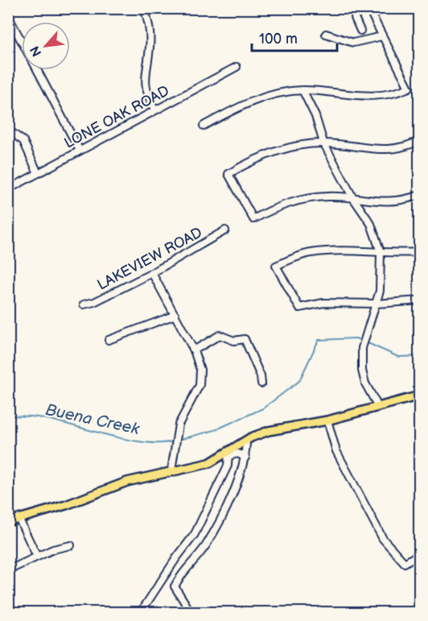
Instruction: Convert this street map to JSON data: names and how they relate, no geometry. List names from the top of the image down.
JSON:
{
  "streets": {
    "street": ["LONE OAK ROAD", "LAKEVIEW ROAD"]
  },
  "water": ["Buena Creek"],
  "scale_bar": "100 m",
  "north": "bottom left"
}
